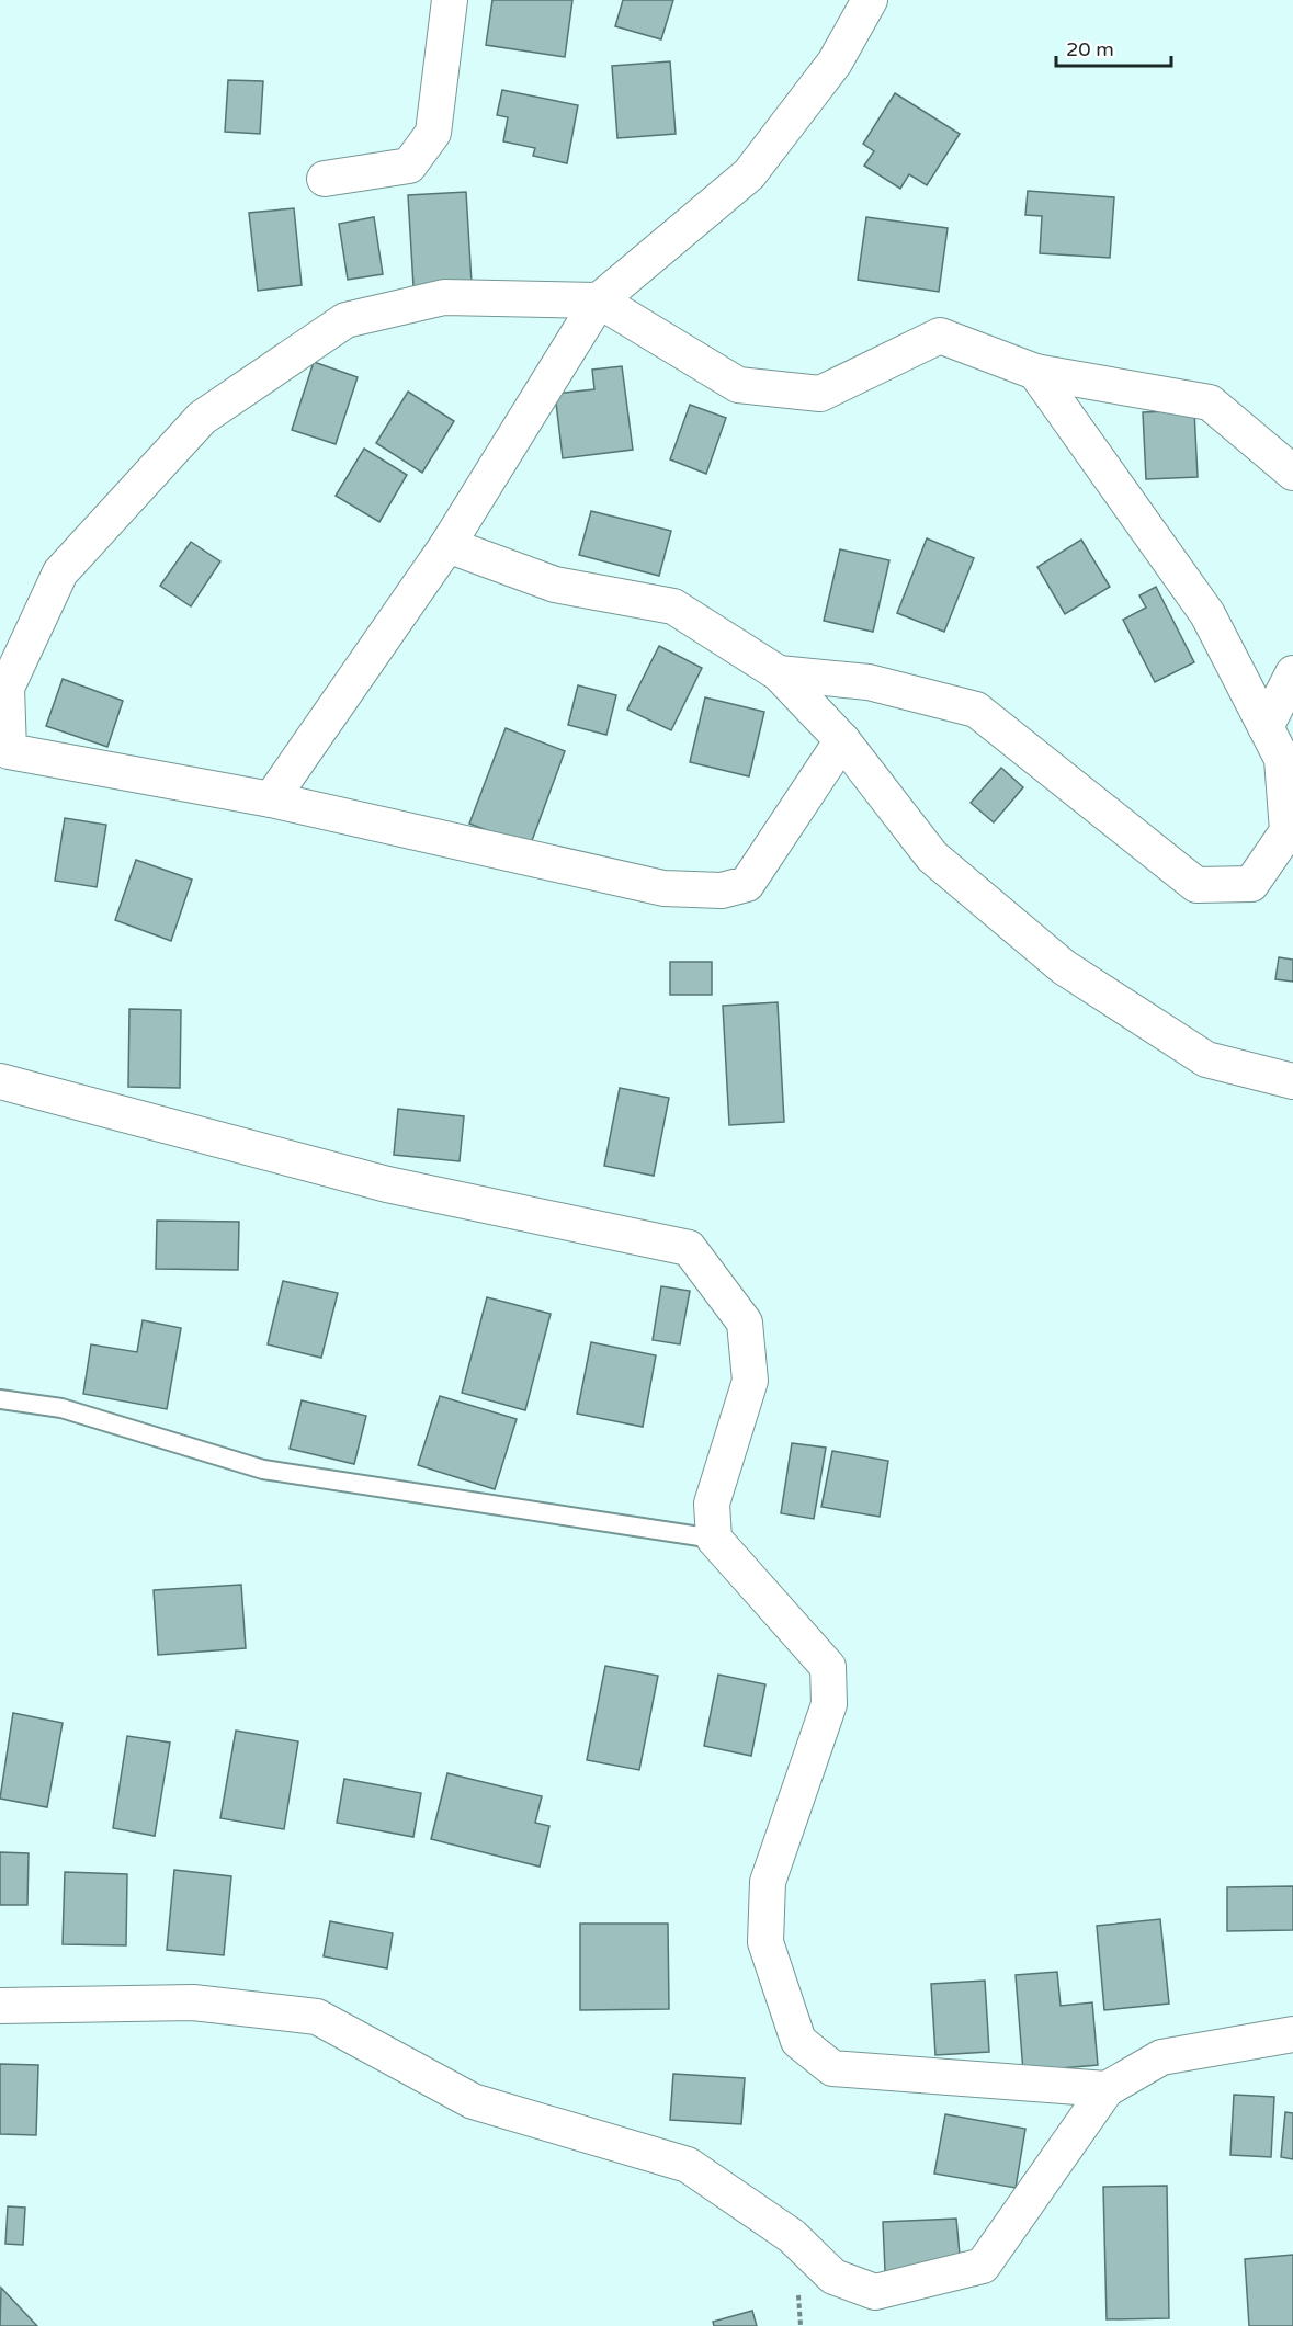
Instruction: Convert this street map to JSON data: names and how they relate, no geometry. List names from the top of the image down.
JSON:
{
  "scale_bar": "20 m"
}
